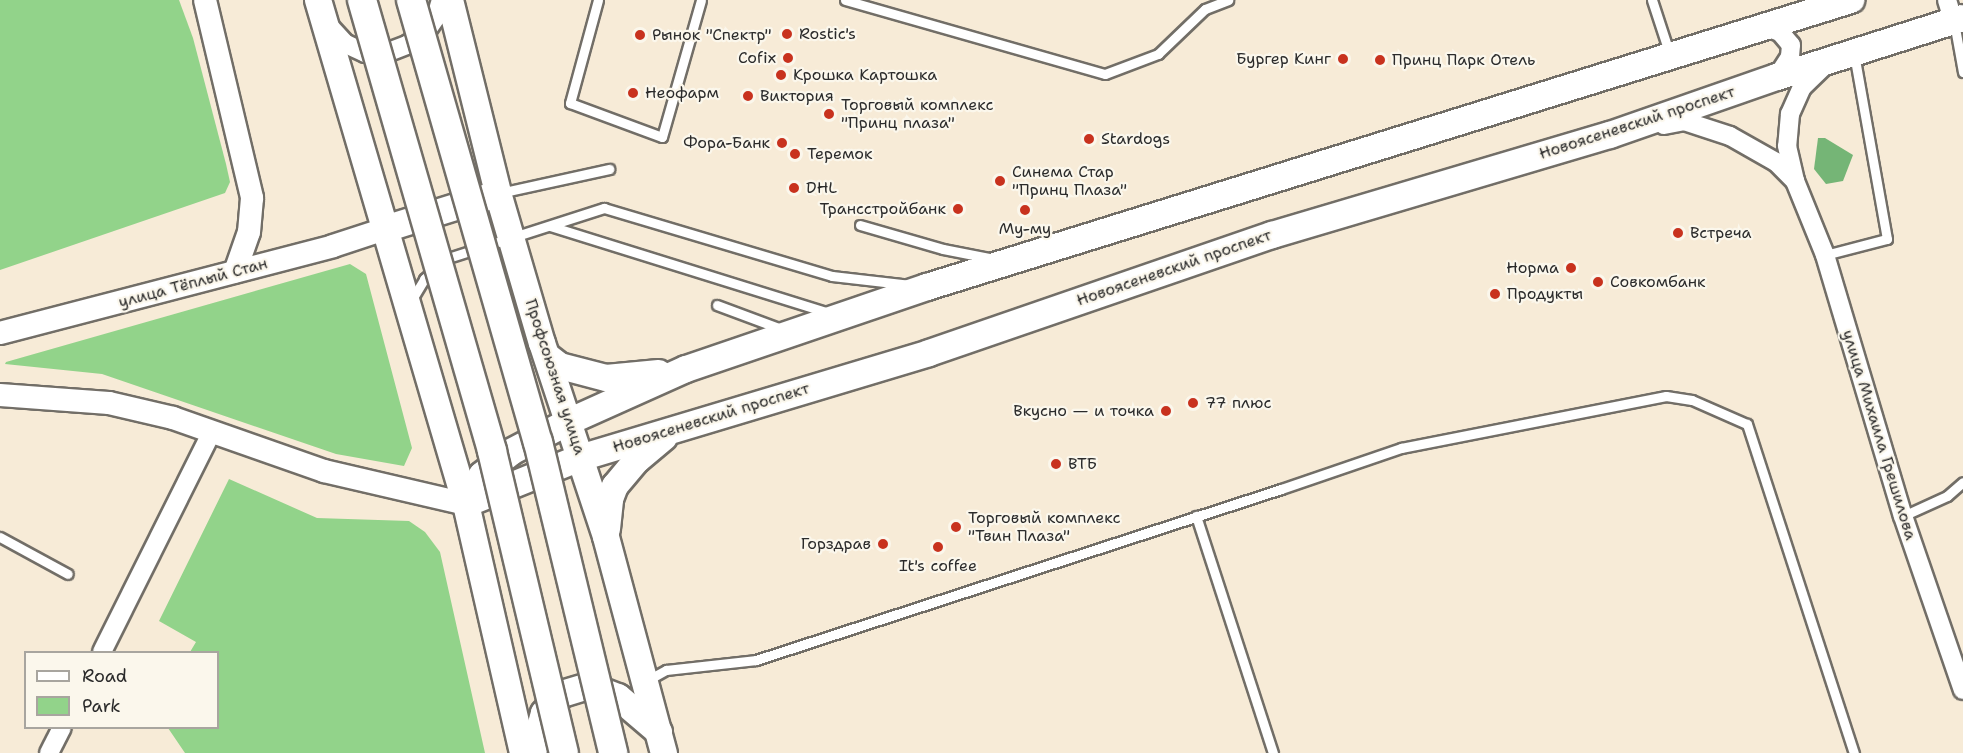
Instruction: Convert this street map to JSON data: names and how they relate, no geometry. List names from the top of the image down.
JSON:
{
  "streets": {
    "main road": ["Новоясеневский проспект", "Профсоюзная улица"],
    "street": ["улица Тёплый Стан", "улица Михаила Грешилова"]
  },
  "crossings": [
    ["Новоясеневский проспект", "Профсоюзная улица"],
    ["Новоясеневский проспект", "улица Михаила Грешилова"]
  ],
  "places": [
    "Rostic's",
    "Рынок \"Спектр\"",
    "Cofix",
    "Бургер Кинг",
    "Принц Парк Отель",
    "Крошка Картошка",
    "Неофарм",
    "Виктория",
    "Торговый комплекс \"Принц плаза\"",
    "Stardogs",
    "Фора-Банк",
    "Теремок",
    "Синема Стар \"Принц Плаза\"",
    "DHL",
    "Трансстройбанк",
    "Му-му",
    "Встреча",
    "Норма",
    "Совкомбанк",
    "Продукты",
    "77 плюс",
    "Вкусно — и точка",
    "ВТБ",
    "Торговый комплекс \"Твин Плаза\"",
    "Горздрав",
    "It's coffee"
  ],
  "legend": ["Road", "Park"]
}
